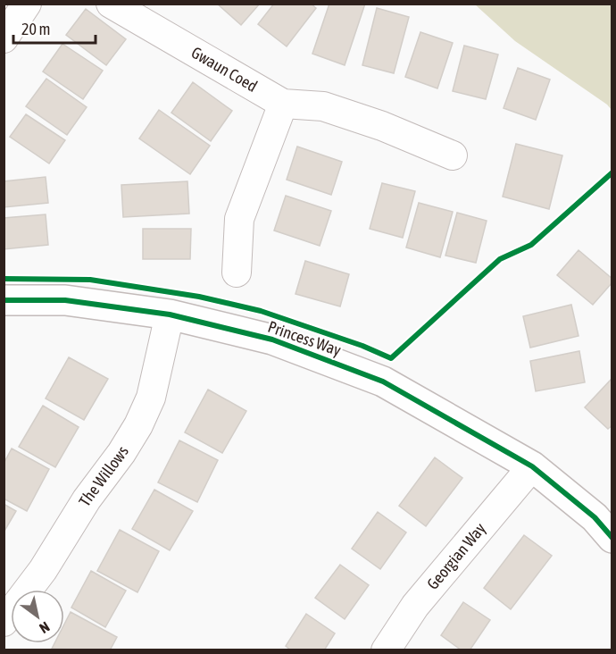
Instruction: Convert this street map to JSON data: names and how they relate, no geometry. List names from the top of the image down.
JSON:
{
  "streets": {
    "street": [
      "Gwaun Coed",
      "Princess Way",
      "The Willows",
      "Georgian Way"
    ]
  },
  "crossings": [
    ["Princess Way", "The Willows"],
    ["Princess Way", "Georgian Way"]
  ],
  "scale_bar": "20 m",
  "north": "bottom right"
}
